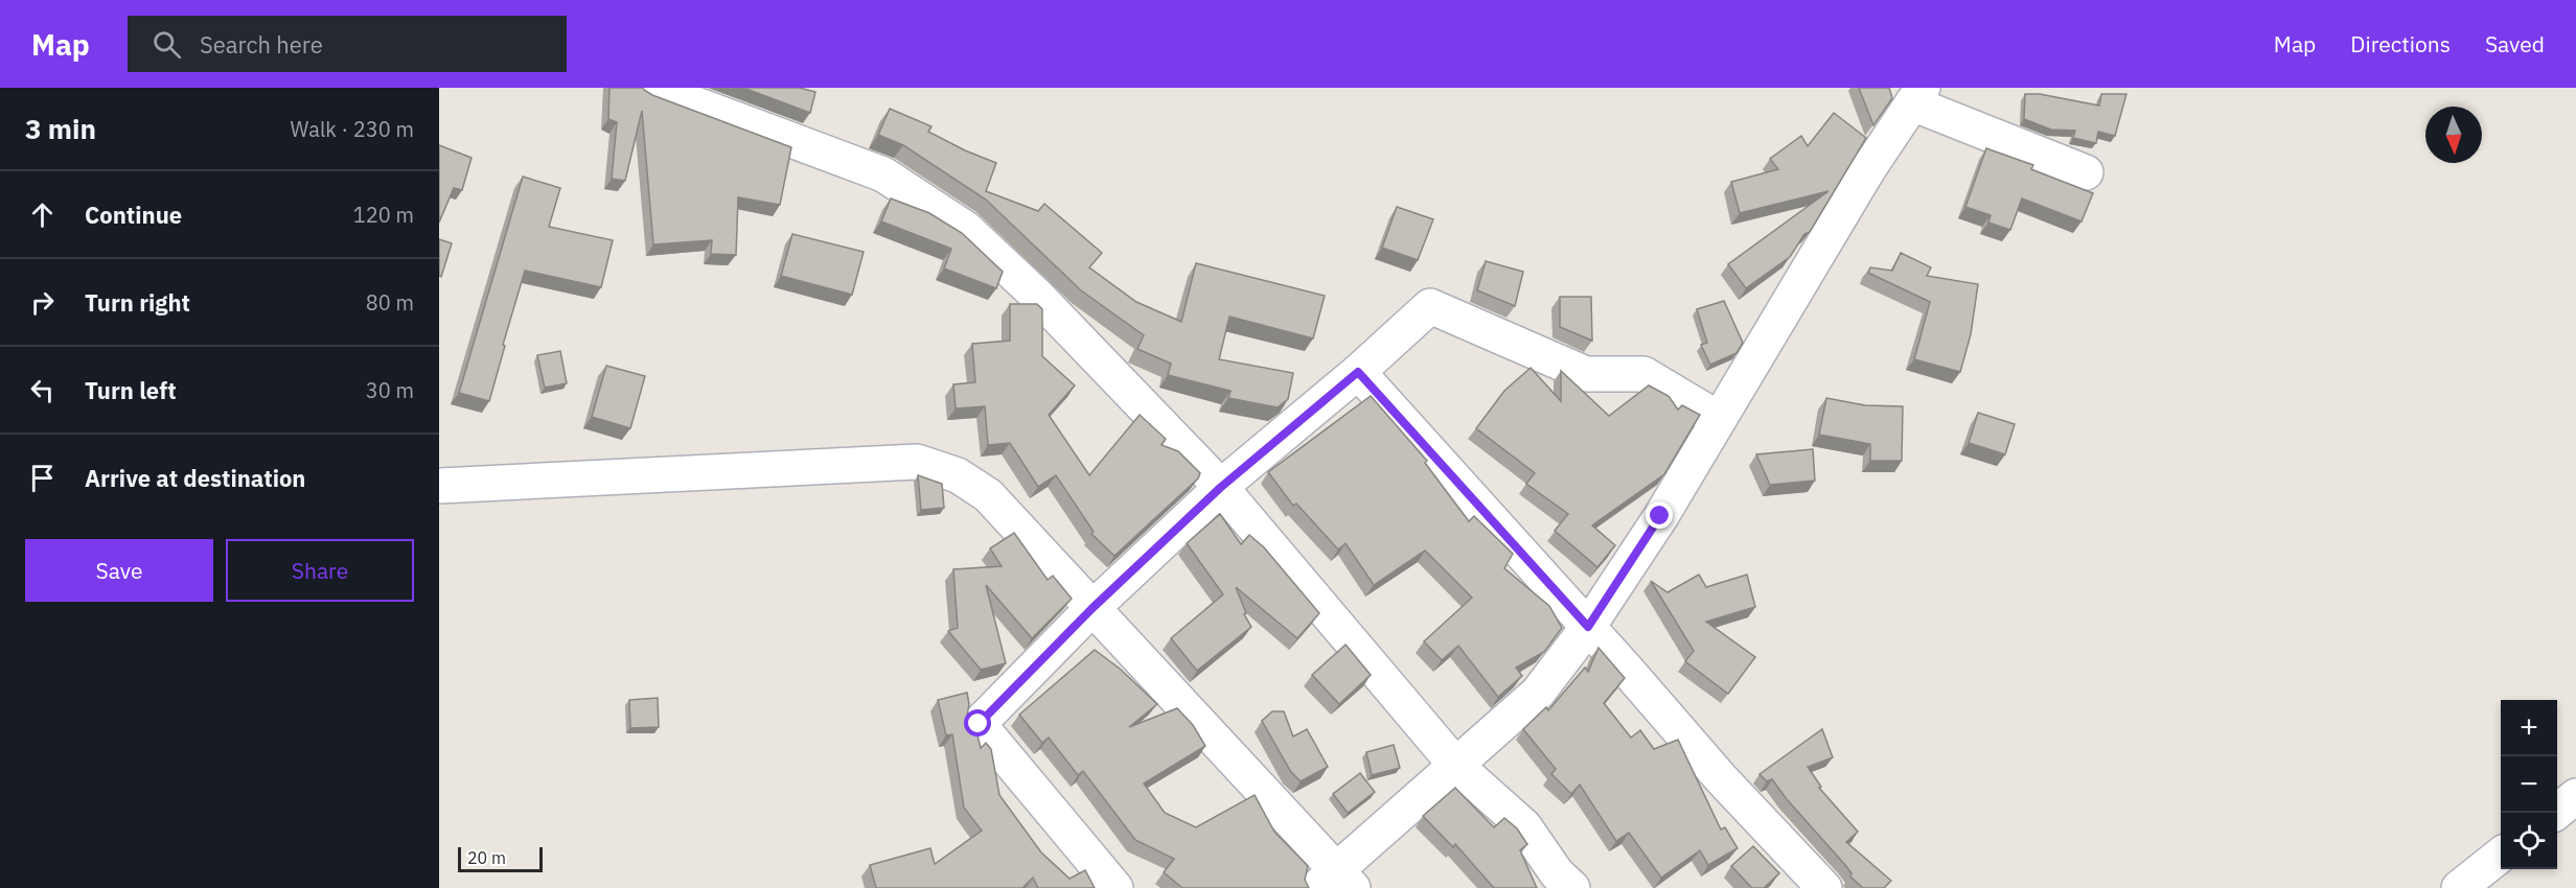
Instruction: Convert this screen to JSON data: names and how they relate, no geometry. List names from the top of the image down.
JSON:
{
  "scale_bar": "20 m",
  "north": "bottom",
  "page": {
    "header": "Map",
    "search": "Search here",
    "nav": ["Map", "Directions", "Saved"],
    "heading": ["3 min", "Walk · 230 m"],
    "list": [
      ["Continue", "120 m"],
      ["Turn right", "80 m"],
      ["Turn left", "30 m"],
      "Arrive at destination"
    ],
    "buttons": ["Save", "Share"],
    "map_buttons": ["+", "−"],
    "scale": "20 m"
  }
}
